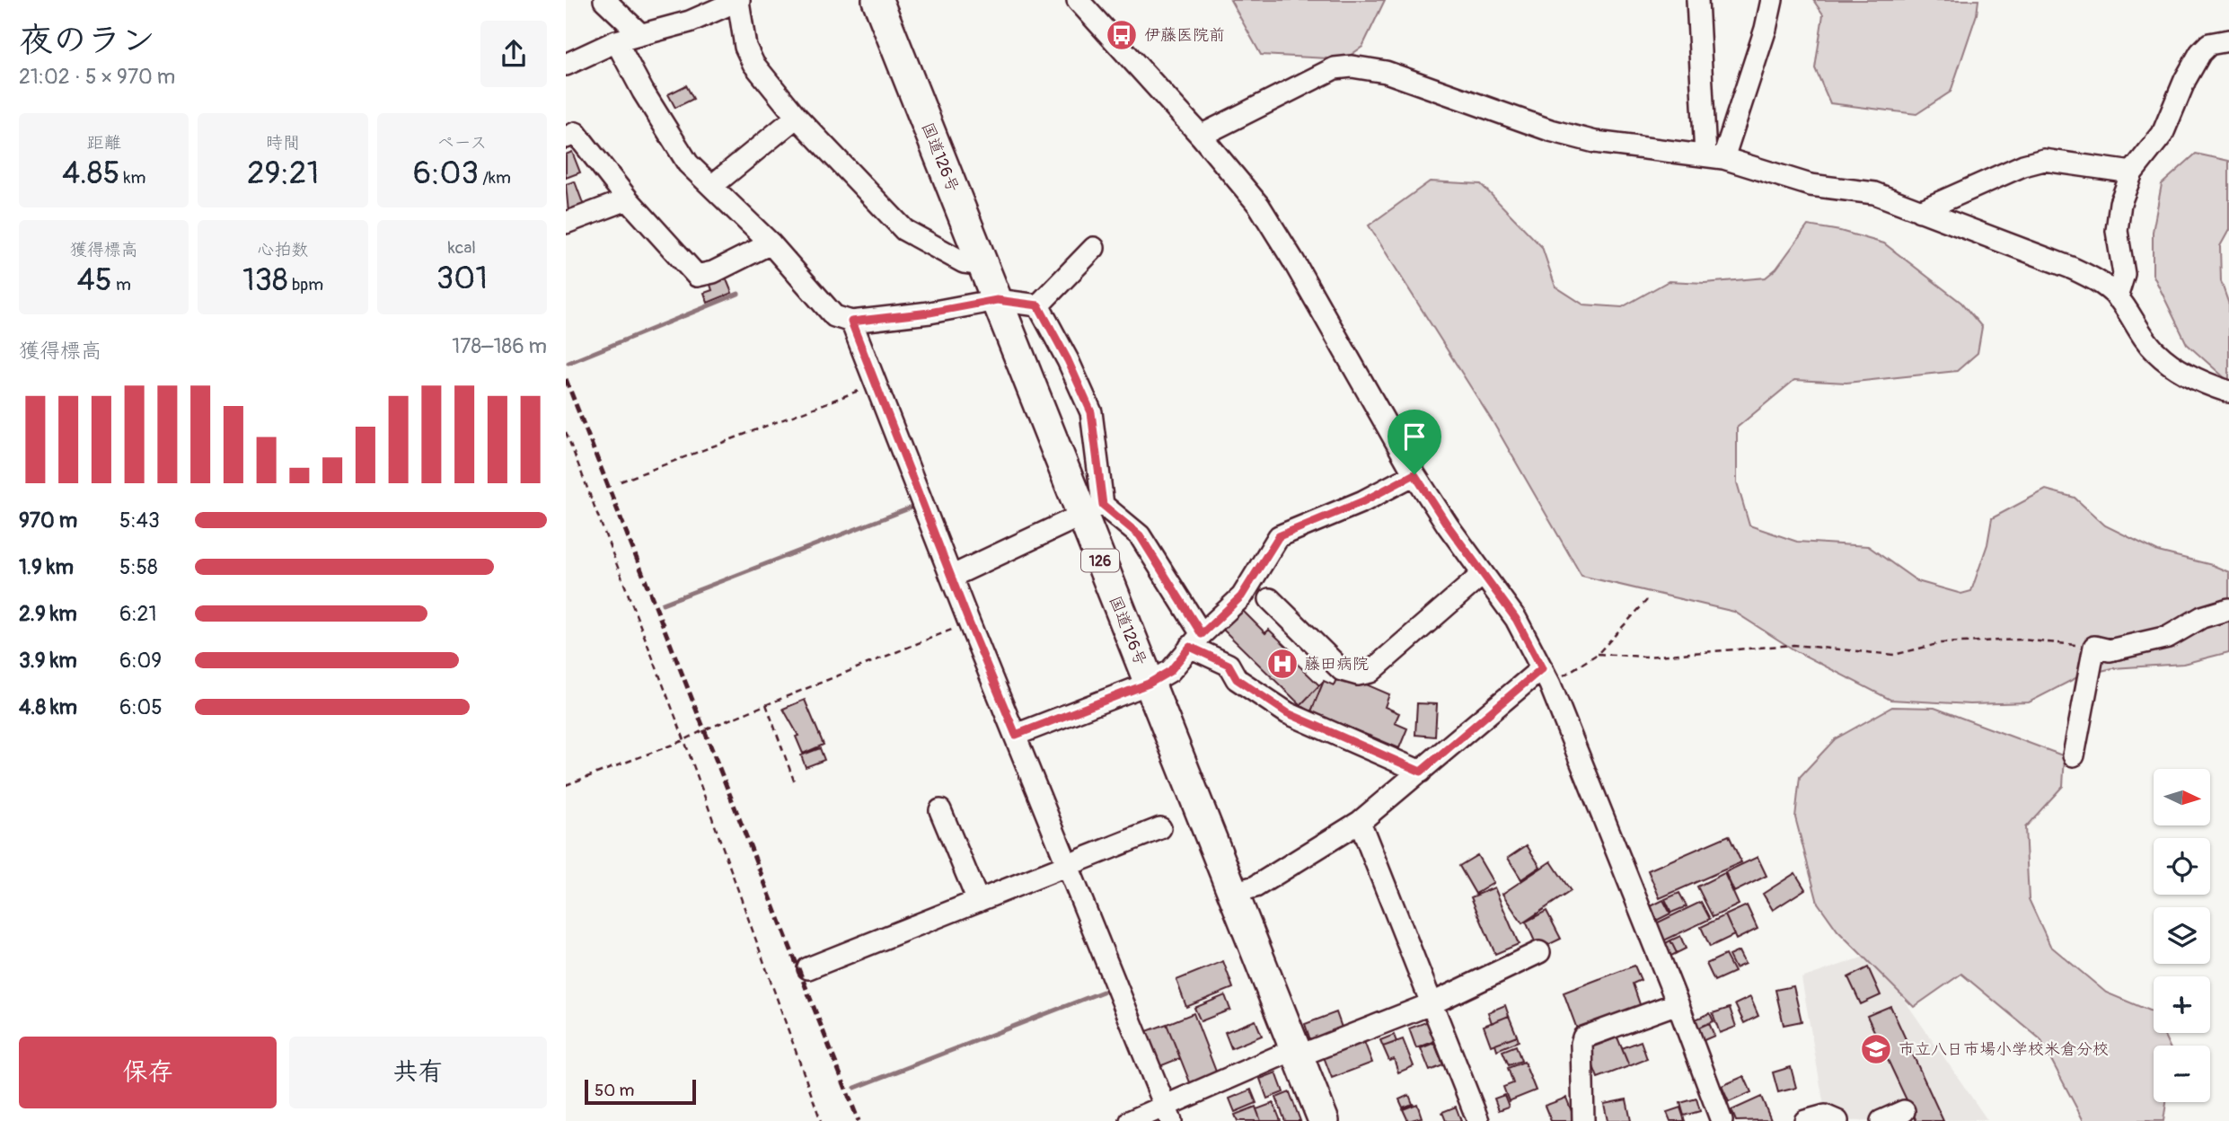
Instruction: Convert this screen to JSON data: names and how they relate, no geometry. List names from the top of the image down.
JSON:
{
  "streets": {
    "highway": ["国道126号", "126"]
  },
  "places": {
    "bus stop": ["伊藤医院前"],
    "hospital": ["藤田病院"],
    "school or university": ["市立八日市場小学校米倉分校"]
  },
  "scale_bar": "50 m",
  "north": "right",
  "page": {
    "heading": ["夜のラン", "21:02 · 5 × 970 m"],
    "stats": [
      ["距離", "4.85 km"],
      ["時間", "29:21"],
      ["ペース", "6:03 /km"],
      ["獲得標高", "45 m"],
      ["心拍数", "138 bpm"],
      ["kcal", "301"]
    ],
    "chart": ["獲得標高", "178–186 m"],
    "list": [
      {
        "name": "970 m",
        "note": "5:43"
      },
      {
        "name": "1.9 km",
        "note": "5:58"
      },
      {
        "name": "2.9 km",
        "note": "6:21"
      },
      {
        "name": "3.9 km",
        "note": "6:09"
      },
      {
        "name": "4.8 km",
        "note": "6:05"
      }
    ],
    "map_buttons": ["+", "−"],
    "buttons": ["保存", "共有"],
    "scale": "50 m"
  }
}
